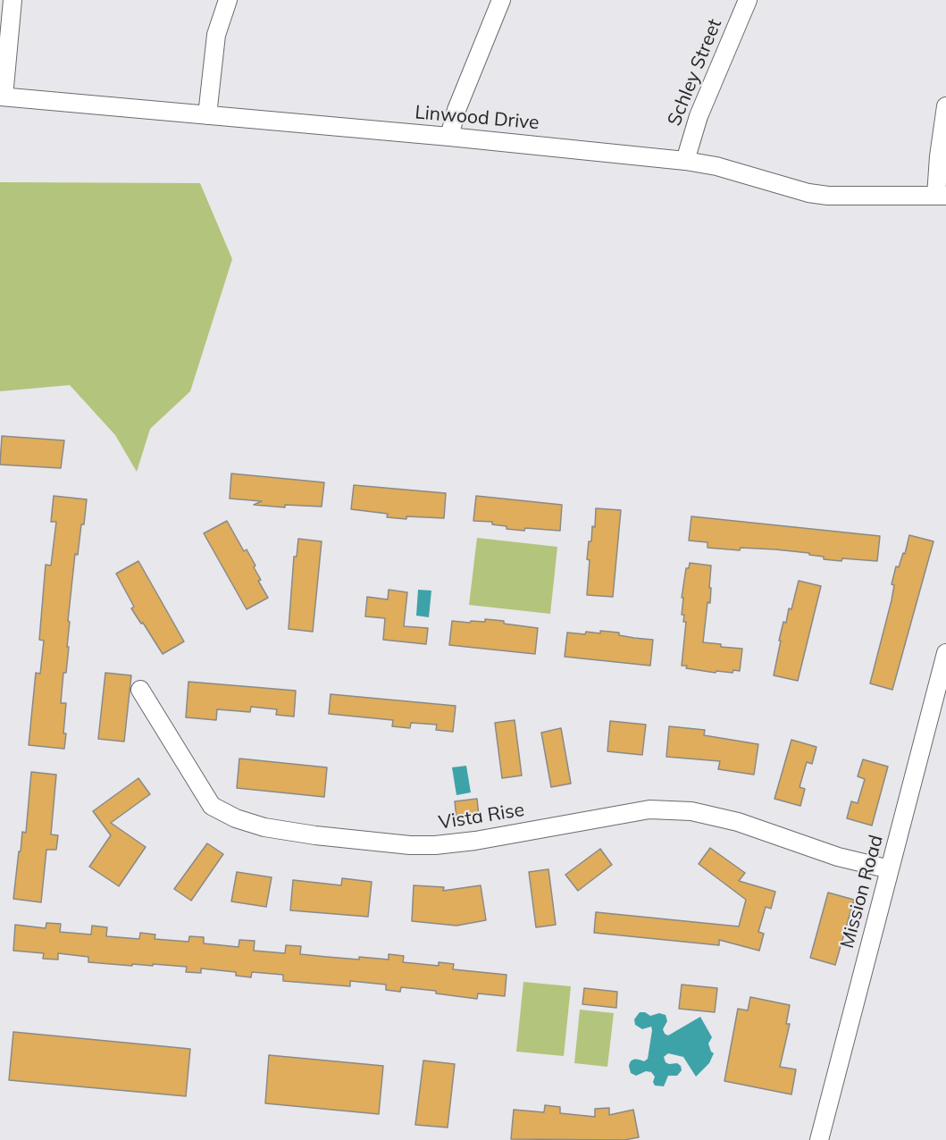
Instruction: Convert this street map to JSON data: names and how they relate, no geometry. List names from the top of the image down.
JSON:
{
  "streets": {
    "street": [
      "Schley Street",
      "Linwood Drive",
      "Vista Rise",
      "Mission Road"
    ]
  },
  "crossings": [
    ["Schley Street", "Linwood Drive"],
    ["Vista Rise", "Mission Road"]
  ]
}
